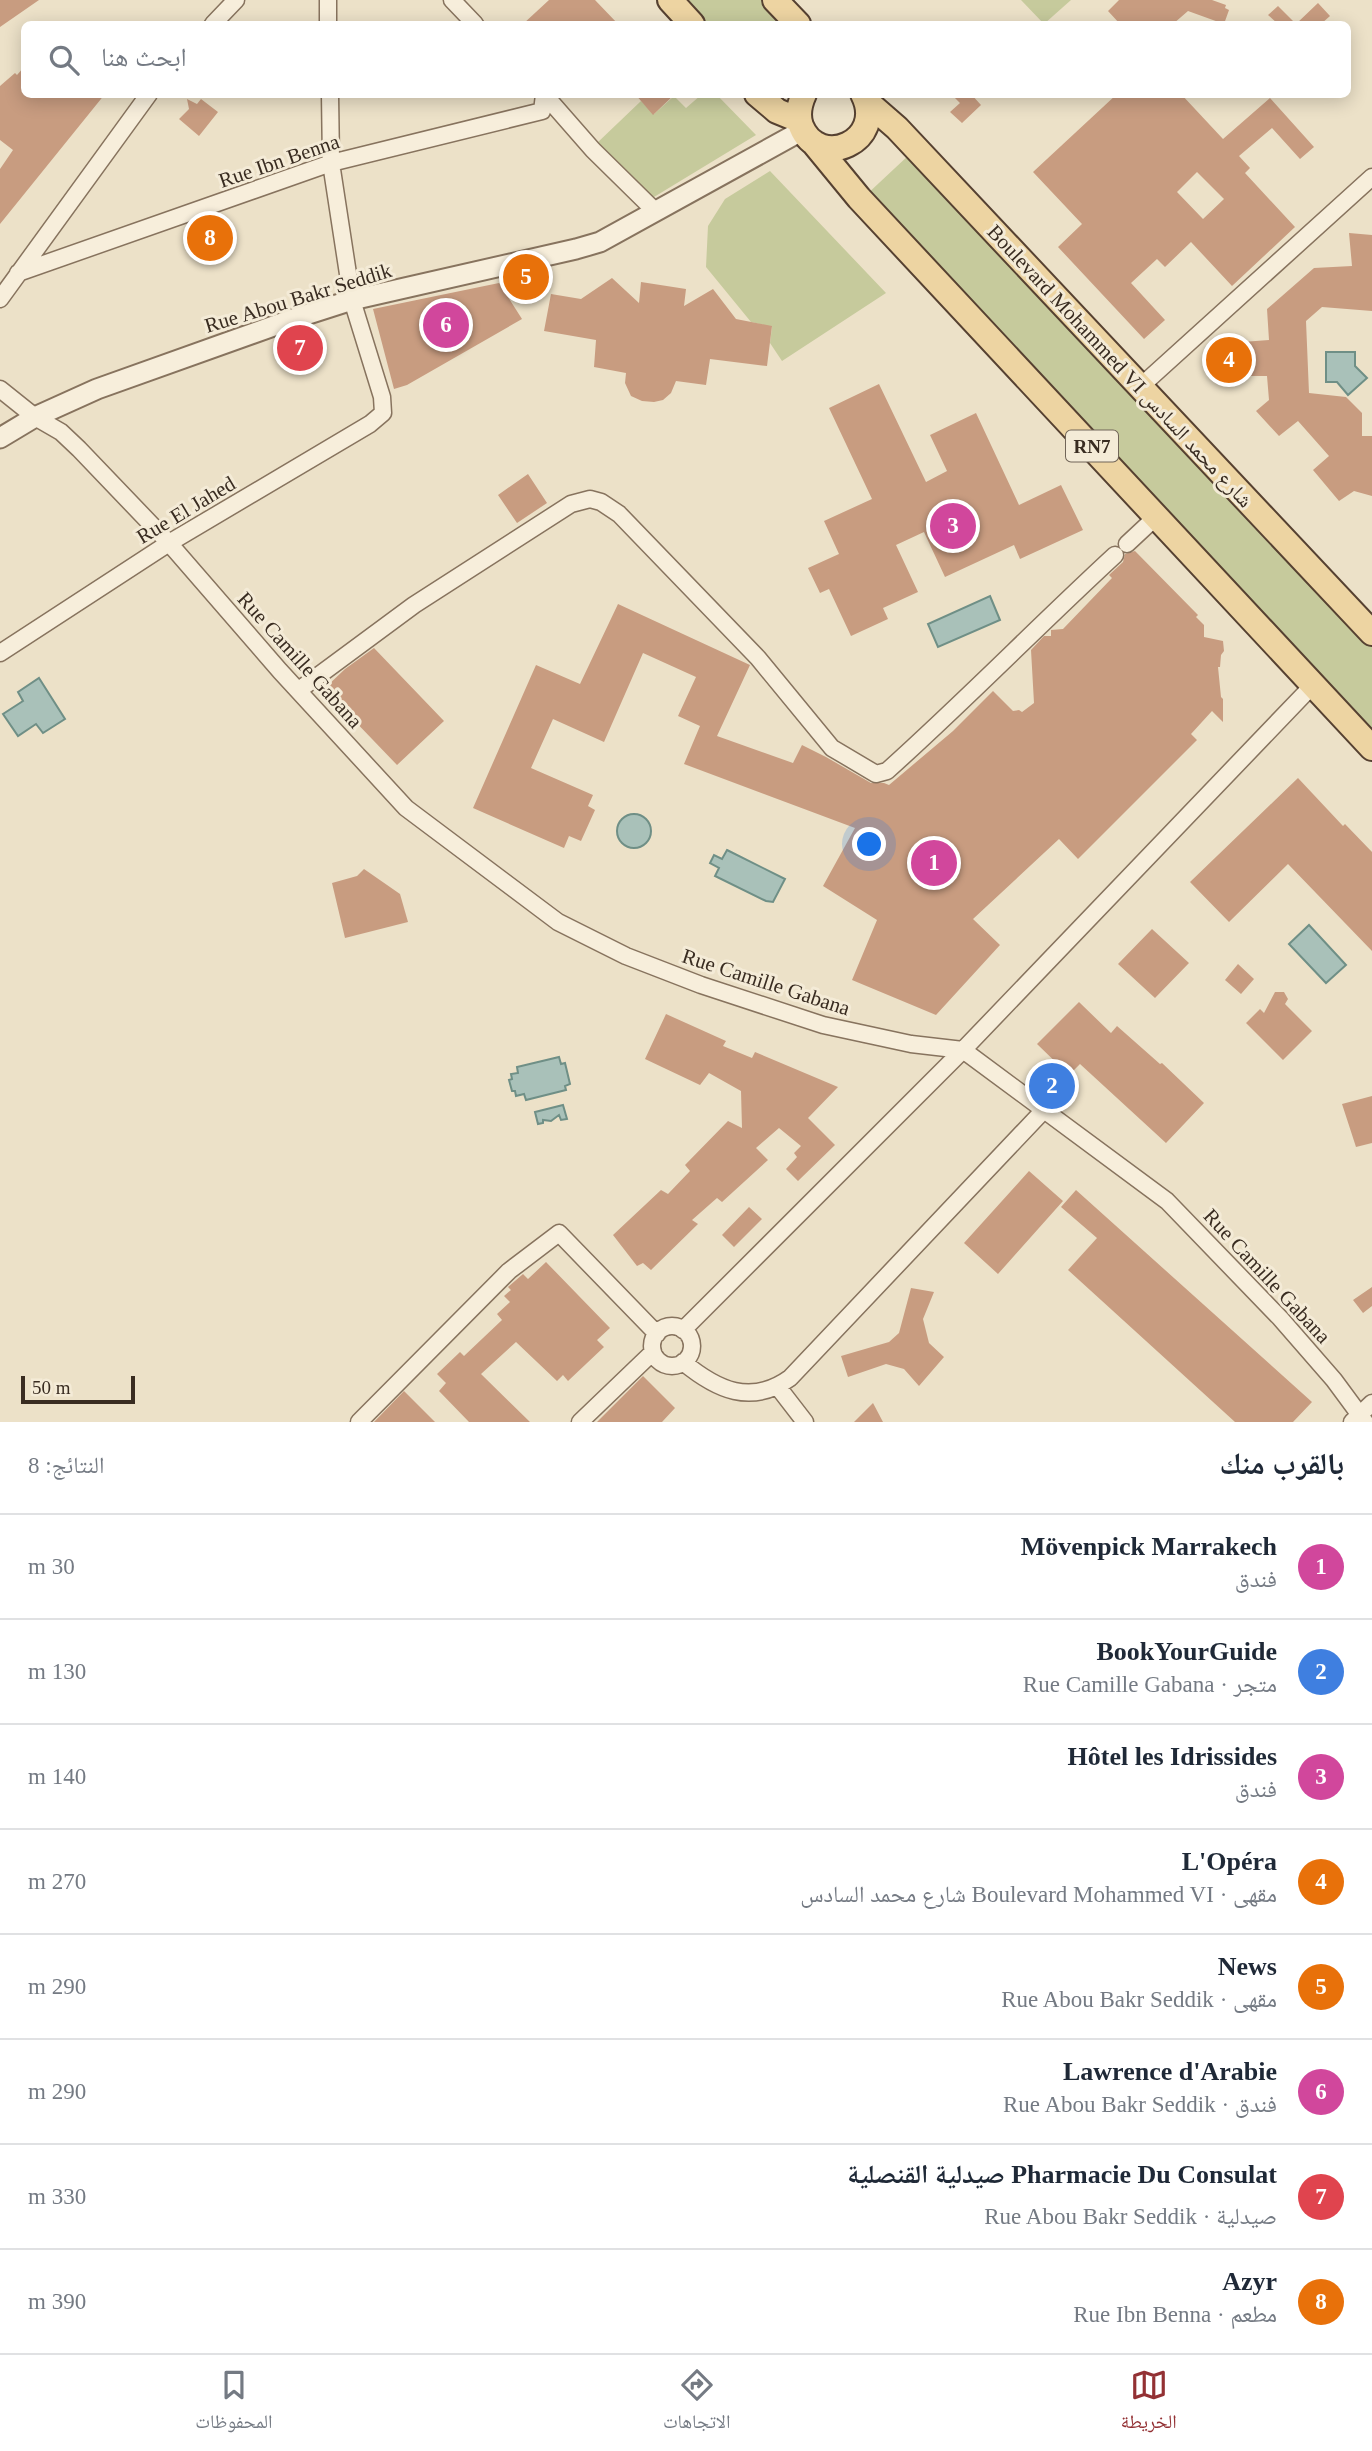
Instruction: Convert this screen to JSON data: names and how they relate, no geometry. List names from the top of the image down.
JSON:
{
  "streets": {
    "main road": ["Boulevard Mohammed VI شارع محمد السادس", "RN7"],
    "street": [
      "Rue Ibn Benna",
      "Rue Abou Bakr Seddik",
      "Rue El Jahed",
      "Rue Camille Gabana"
    ]
  },
  "crossings": [
    ["Rue Abou Bakr Seddik", "RN7"],
    ["Rue Abou Bakr Seddik", "Rue El Jahed"],
    ["Rue Abou Bakr Seddik", "Rue Camille Gabana"],
    ["Boulevard Mohammed VI شارع محمد السادس", "RN7"],
    ["Rue El Jahed", "Rue Camille Gabana"]
  ],
  "scale_bar": "50 m",
  "page": {
    "search": "ابحث هنا",
    "pins": [
      "8",
      "5",
      "6",
      "7",
      "4",
      "3",
      "1",
      "2"
    ],
    "scale": "50 m",
    "heading": ["بالقرب منك", "النتائج: 8"],
    "list": [
      {
        "mark": "1",
        "name": "Mövenpick Marrakech",
        "note": "فندق",
        "value": "30 m"
      },
      {
        "mark": "2",
        "name": "BookYourGuide",
        "note": "متجر · Rue Camille Gabana",
        "value": "130 m"
      },
      {
        "mark": "3",
        "name": "Hôtel les Idrissides",
        "note": "فندق",
        "value": "140 m"
      },
      {
        "mark": "4",
        "name": "L'Opéra",
        "note": "مقهى · Boulevard Mohammed VI شارع محمد السادس",
        "value": "270 m"
      },
      {
        "mark": "5",
        "name": "News",
        "note": "مقهى · Rue Abou Bakr Seddik",
        "value": "290 m"
      },
      {
        "mark": "6",
        "name": "Lawrence d'Arabie",
        "note": "فندق · Rue Abou Bakr Seddik",
        "value": "290 m"
      },
      {
        "mark": "7",
        "name": "Pharmacie Du Consulat صيدلية القنصلية",
        "note": "صيدلية · Rue Abou Bakr Seddik",
        "value": "330 m"
      },
      {
        "mark": "8",
        "name": "Azyr",
        "note": "مطعم · Rue Ibn Benna",
        "value": "390 m"
      }
    ],
    "nav": ["الخريطة", "الاتجاهات", "المحفوظات"]
  }
}
